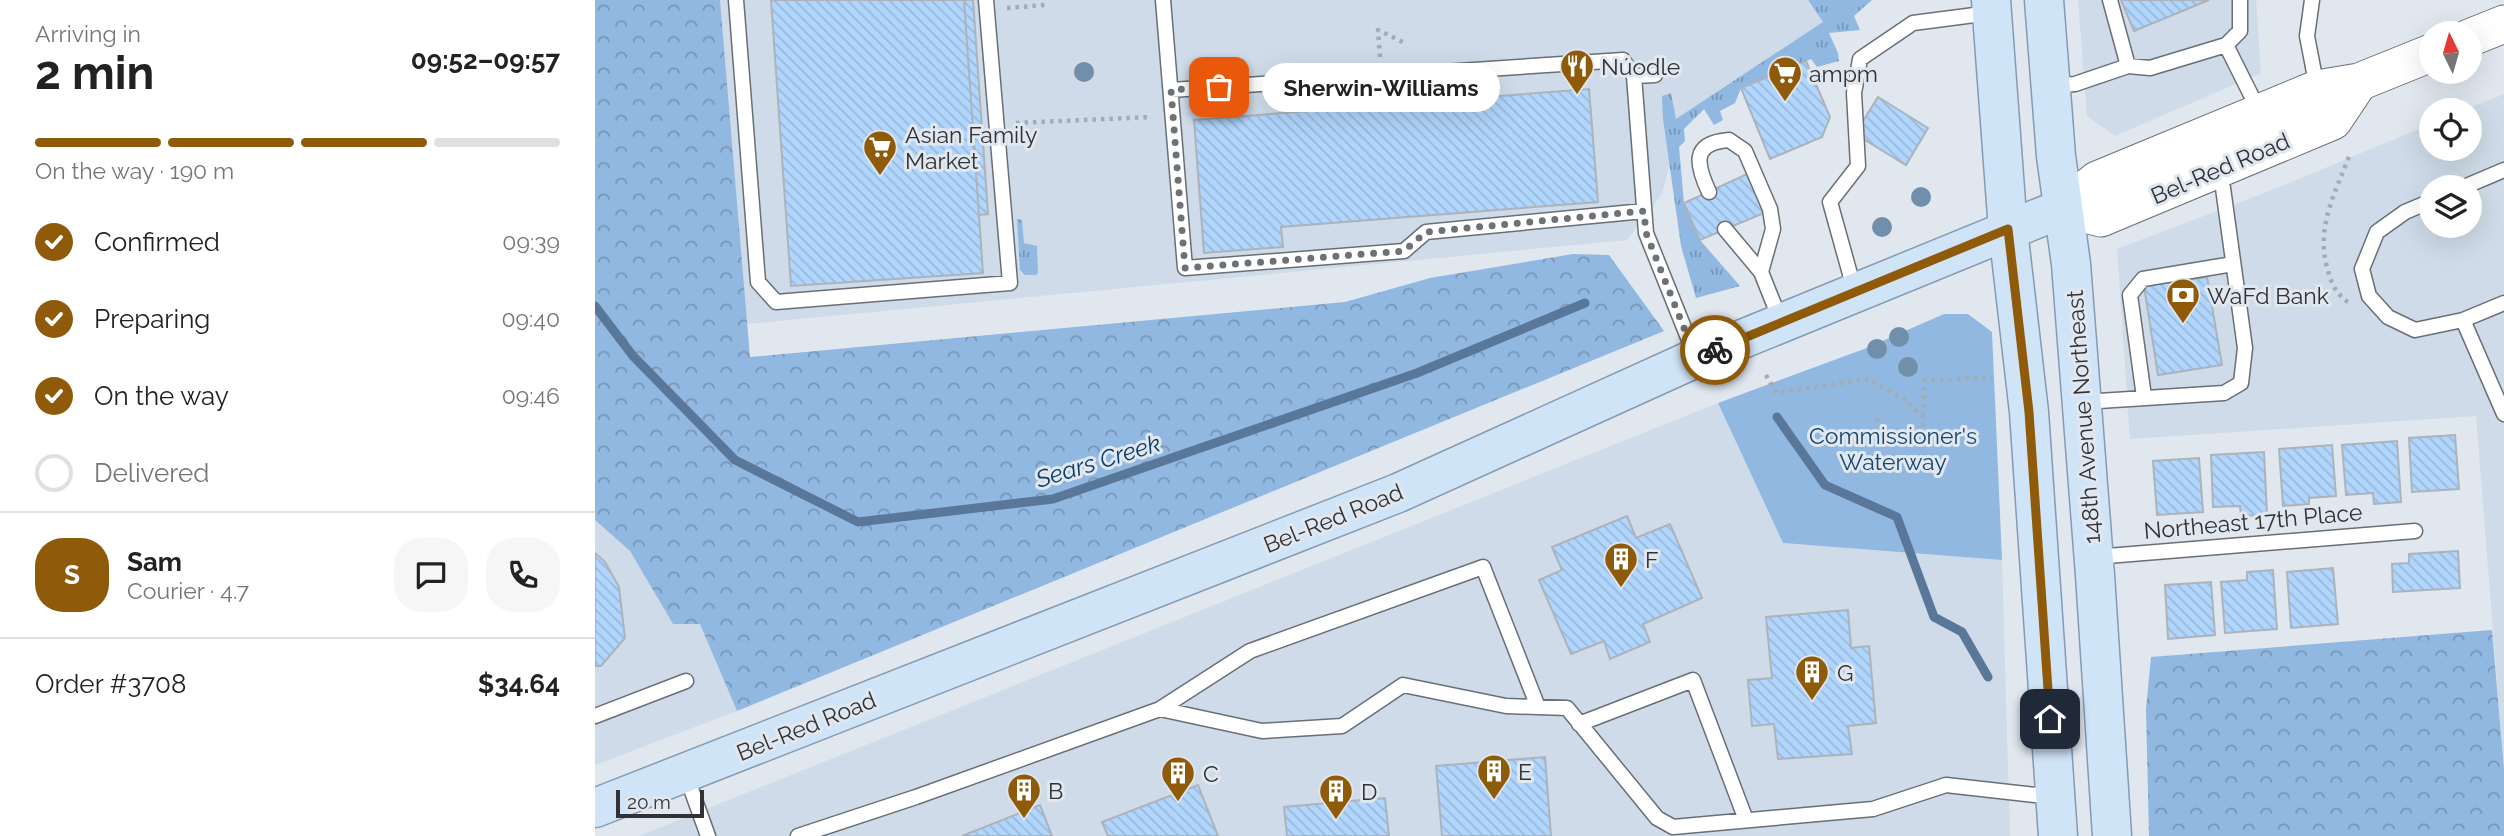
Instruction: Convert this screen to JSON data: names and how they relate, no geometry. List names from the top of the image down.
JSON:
{
  "streets": {
    "main road": ["Bel-Red Road", "148th Avenue Northeast"],
    "lane": ["Northeast 17th Place"]
  },
  "crossings": [
    ["Bel-Red Road", "148th Avenue Northeast"],
    ["148th Avenue Northeast", "Northeast 17th Place"]
  ],
  "water": ["Sears Creek"],
  "parks": ["Commissioner's Waterway"],
  "places": {
    "other": ["Sherwin-Williams"],
    "restaurant": ["Núodle"],
    "supermarket": ["ampm", "Asian Family Market"],
    "bank": ["WaFd Bank"],
    "building": [
      "F",
      "G",
      "E",
      "C",
      "B",
      "D"
    ]
  },
  "scale_bar": "20 m",
  "north": "top",
  "page": {
    "heading": ["2 min", "Arriving in", "09:52–09:57"],
    "panel": [
      "Sam",
      "Courier · 4.7",
      "Order #3708",
      "$34.64"
    ],
    "bubble": "Sherwin-Williams",
    "bar": "On the way · 190 m",
    "list": [
      ["Confirmed", "09:39"],
      ["Preparing", "09:40"],
      ["On the way", "09:46"],
      "Delivered"
    ],
    "round": "S",
    "scale": "20 m"
  }
}
